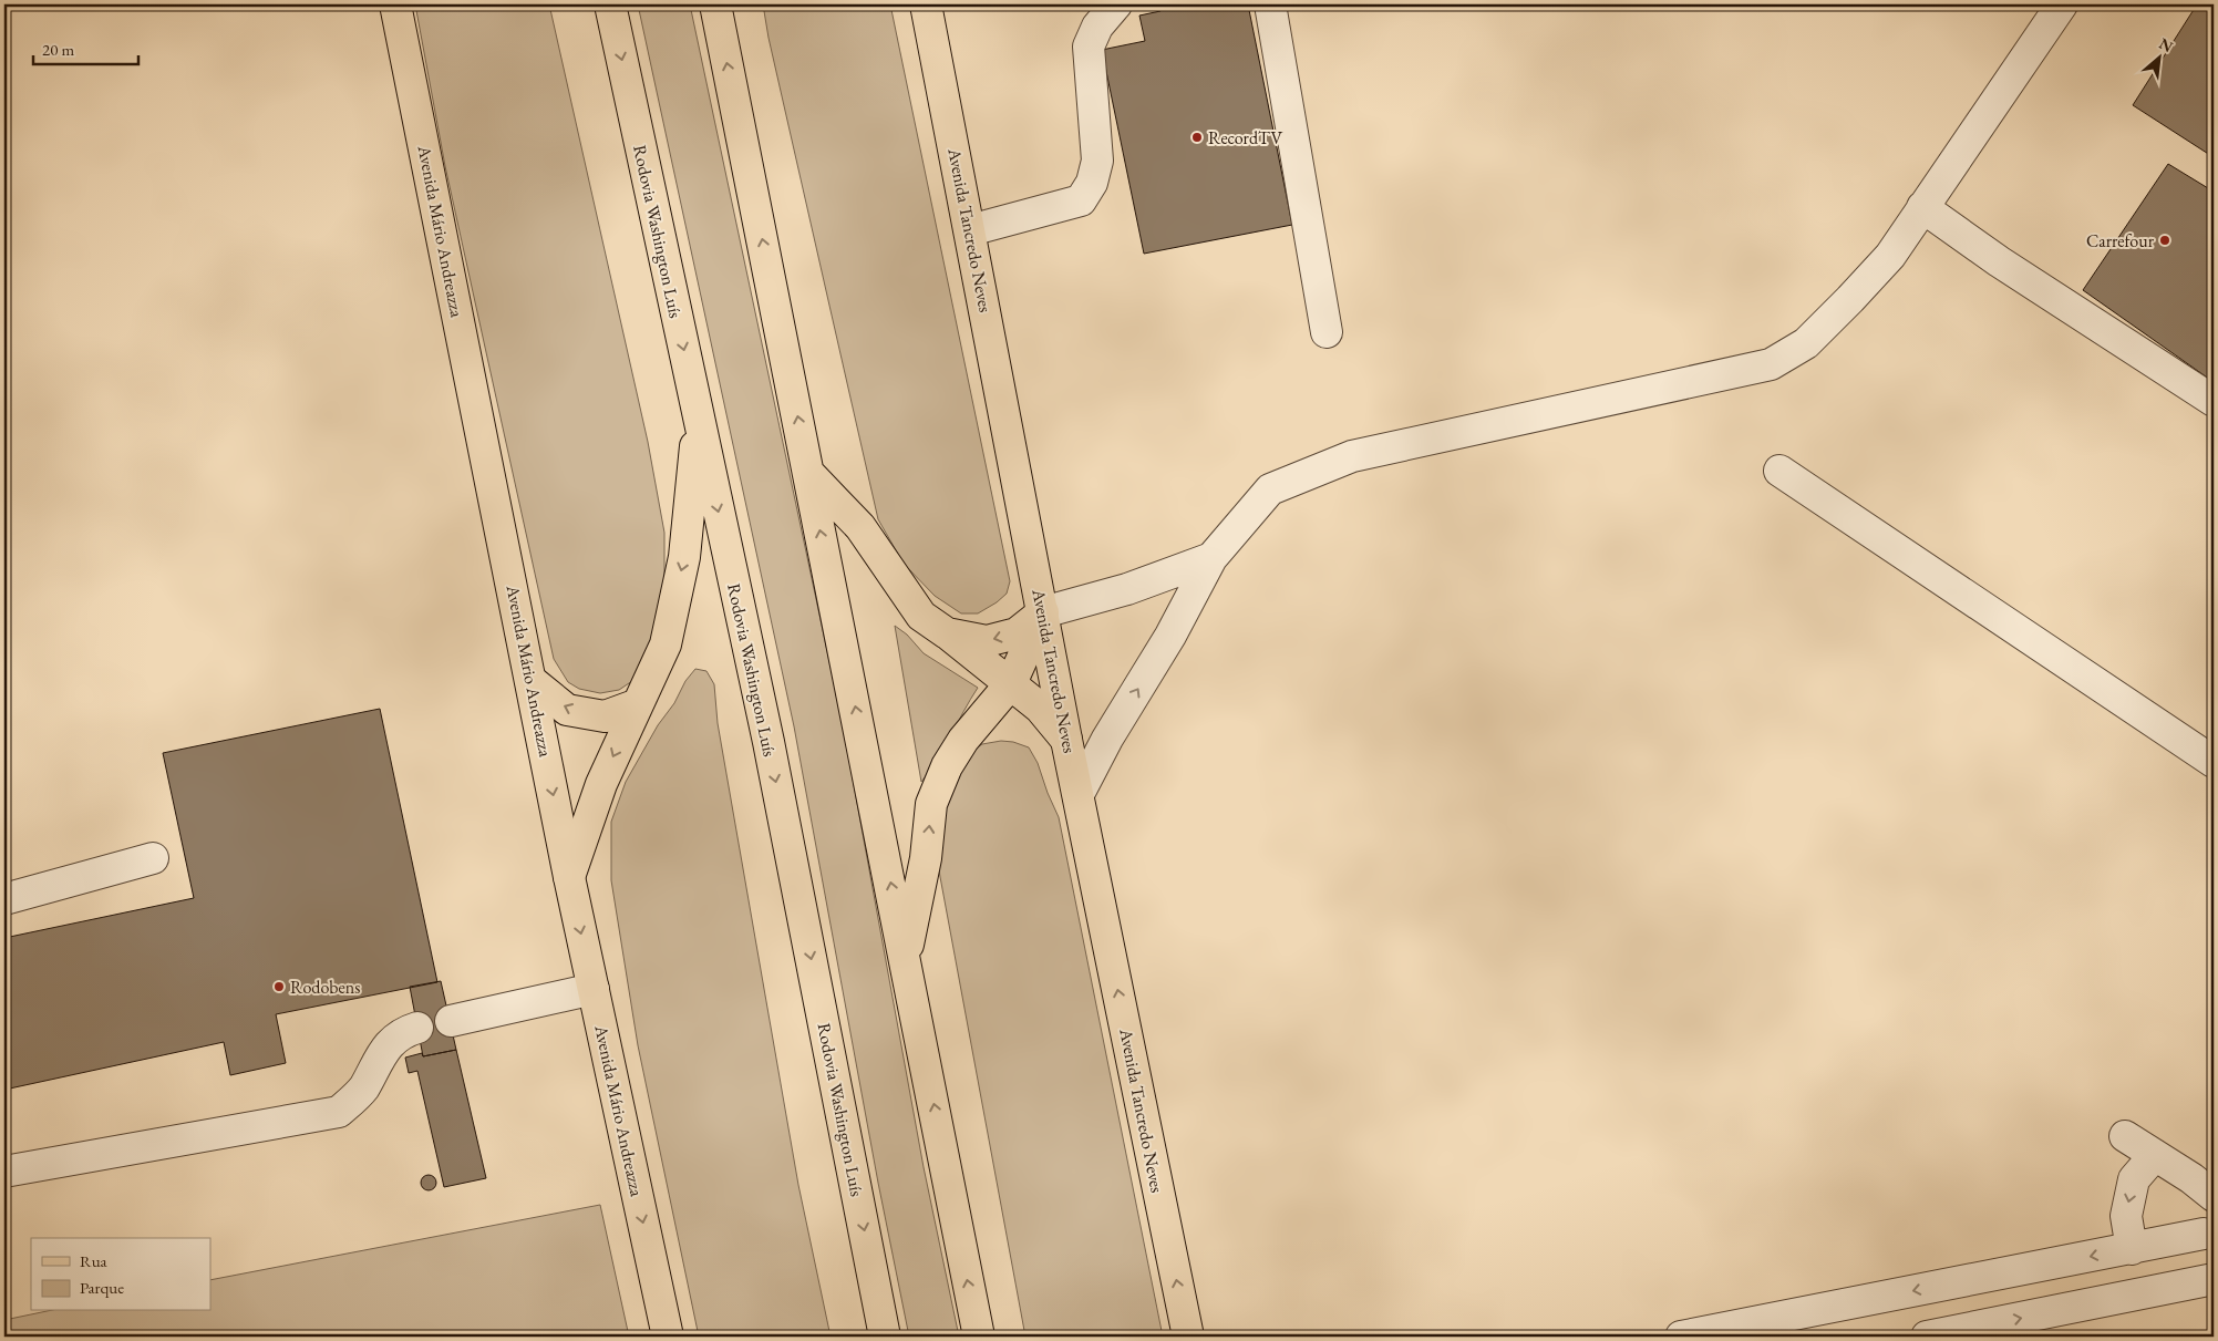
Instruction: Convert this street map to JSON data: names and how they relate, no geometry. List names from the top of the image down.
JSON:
{
  "streets": {
    "main road": ["Avenida Tancredo Neves", "Avenida Mário Andreazza", "Rodovia Washington Luís"]
  },
  "one_way": ["Avenida Mário Andreazza"],
  "places": ["RecordTV", "Carrefour", "Rodobens"],
  "legend": ["Rua", "Parque"],
  "scale_bar": "20 m",
  "north": "top right"
}
